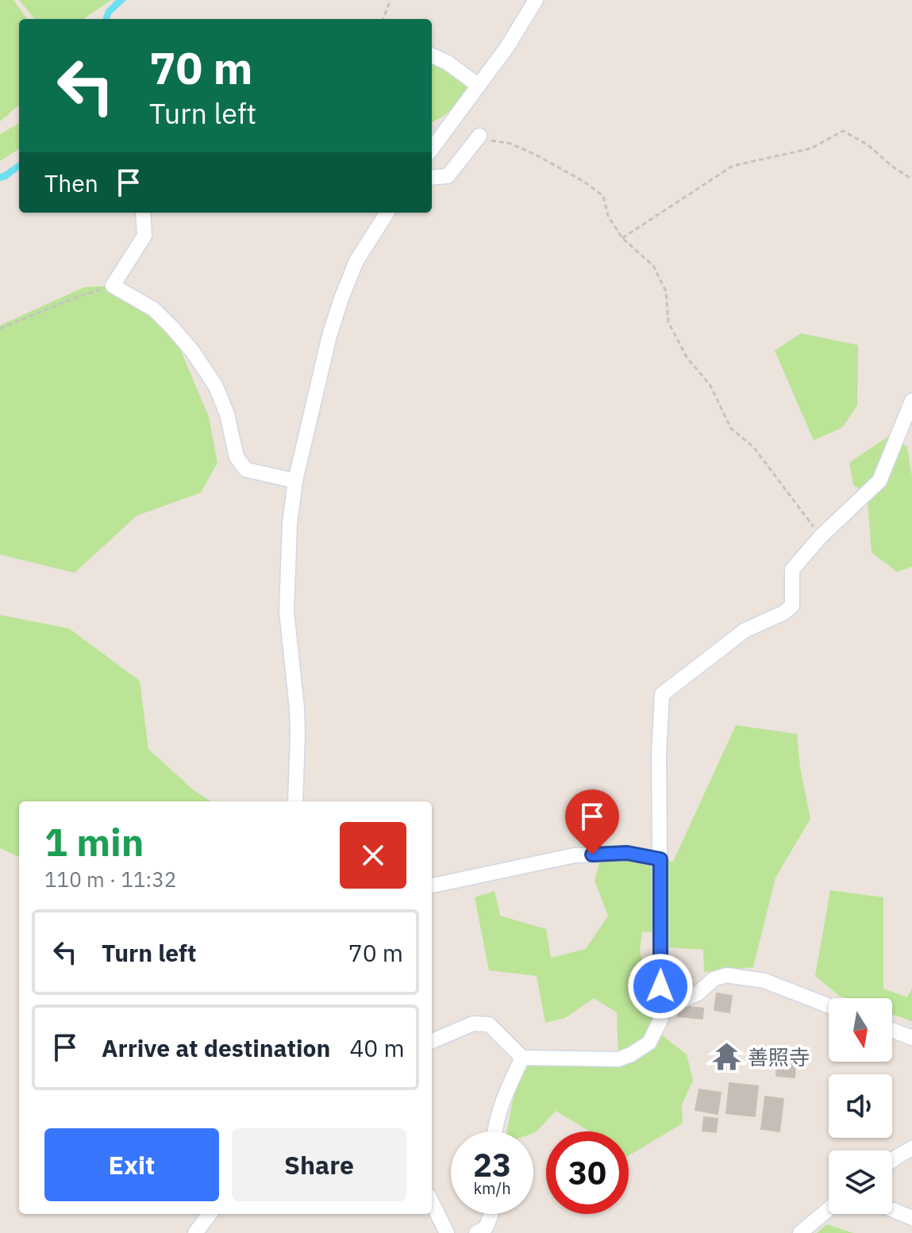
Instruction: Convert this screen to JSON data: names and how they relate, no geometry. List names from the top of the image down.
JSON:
{
  "places": {
    "temple": ["善照寺"]
  },
  "north": "bottom",
  "page": {
    "turn": ["70 m", "Turn left"],
    "then": "Then",
    "heading": ["1 min", "110 m · 11:32"],
    "list": [
      {
        "name": "Turn left",
        "value": "70 m"
      },
      {
        "name": "Arrive at destination",
        "value": "40 m"
      }
    ],
    "buttons": ["Exit", "Share"],
    "speed": "23 km/h",
    "limit": "30"
  }
}
